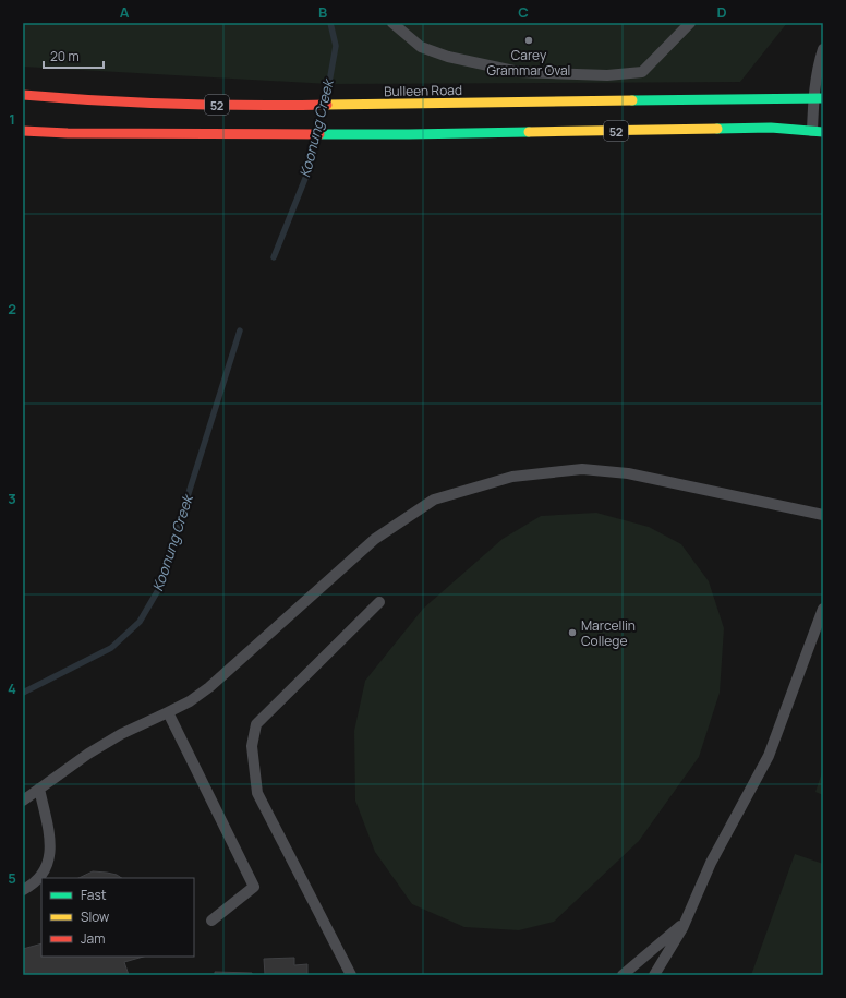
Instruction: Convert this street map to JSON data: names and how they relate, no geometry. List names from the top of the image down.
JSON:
{
  "streets": {
    "highway": ["Bulleen Road", "52"]
  },
  "water": ["Koonung Creek"],
  "places": ["Carey Grammar Oval", "Marcellin College"],
  "legend": ["Fast", "Slow", "Jam"],
  "scale_bar": "20 m",
  "grid": {
    "columns": [
      "A",
      "B",
      "C",
      "D"
    ],
    "rows": [
      "1",
      "2",
      "3",
      "4",
      "5"
    ]
  }
}
